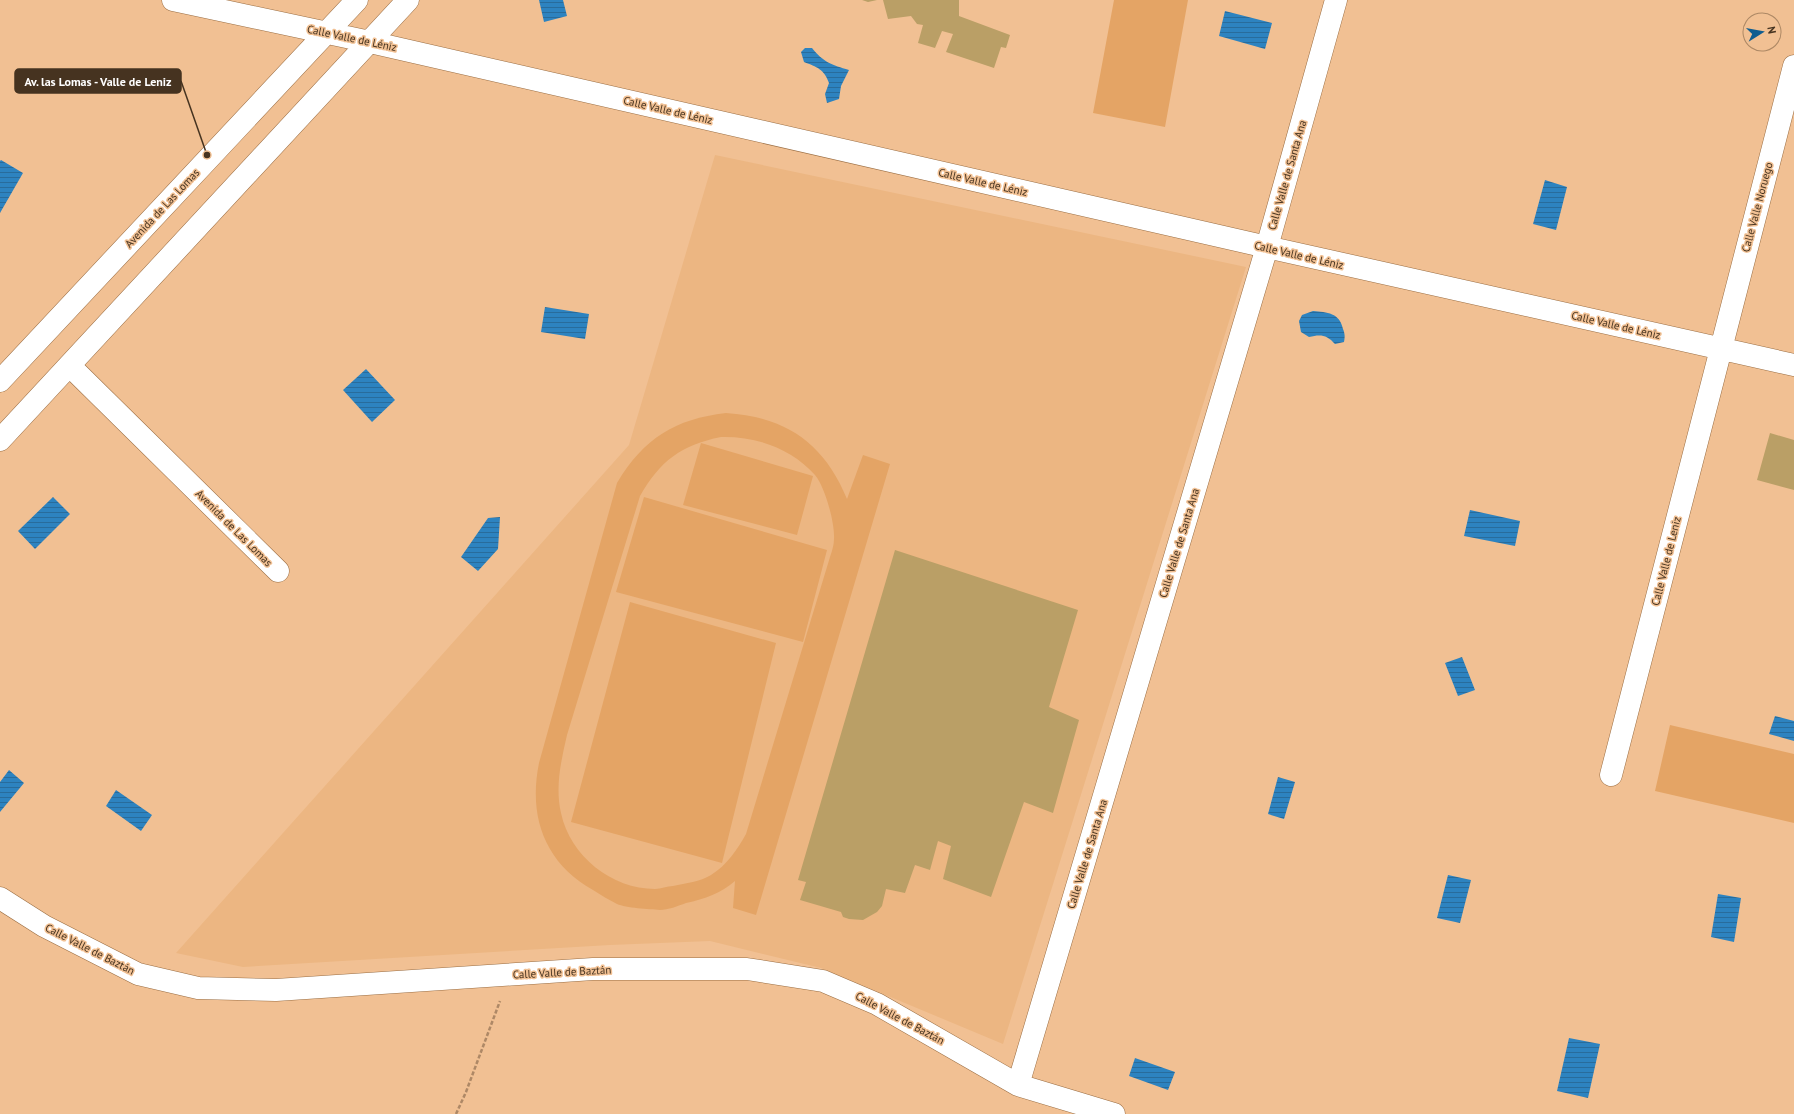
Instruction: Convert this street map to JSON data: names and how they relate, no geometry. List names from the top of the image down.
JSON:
{
  "streets": {
    "street": [
      "Calle Valle de Léniz",
      "Calle Valle de Santa Ana",
      "Calle Valle Noruego",
      "Avenida de Las Lomas",
      "Calle Valle de Leniz",
      "Calle Valle de Baztán"
    ]
  },
  "crossings": [
    ["Calle Valle de Léniz", "Calle Valle de Santa Ana"],
    ["Calle Valle de Léniz", "Calle Valle Noruego"],
    ["Calle Valle de Léniz", "Avenida de Las Lomas"],
    ["Calle Valle de Léniz", "Calle Valle de Leniz"],
    ["Calle Valle de Santa Ana", "Calle Valle de Baztán"],
    ["Calle Valle Noruego", "Calle Valle de Leniz"]
  ],
  "places": ["Av. las Lomas - Valle de Leniz"],
  "north": "right"
}
